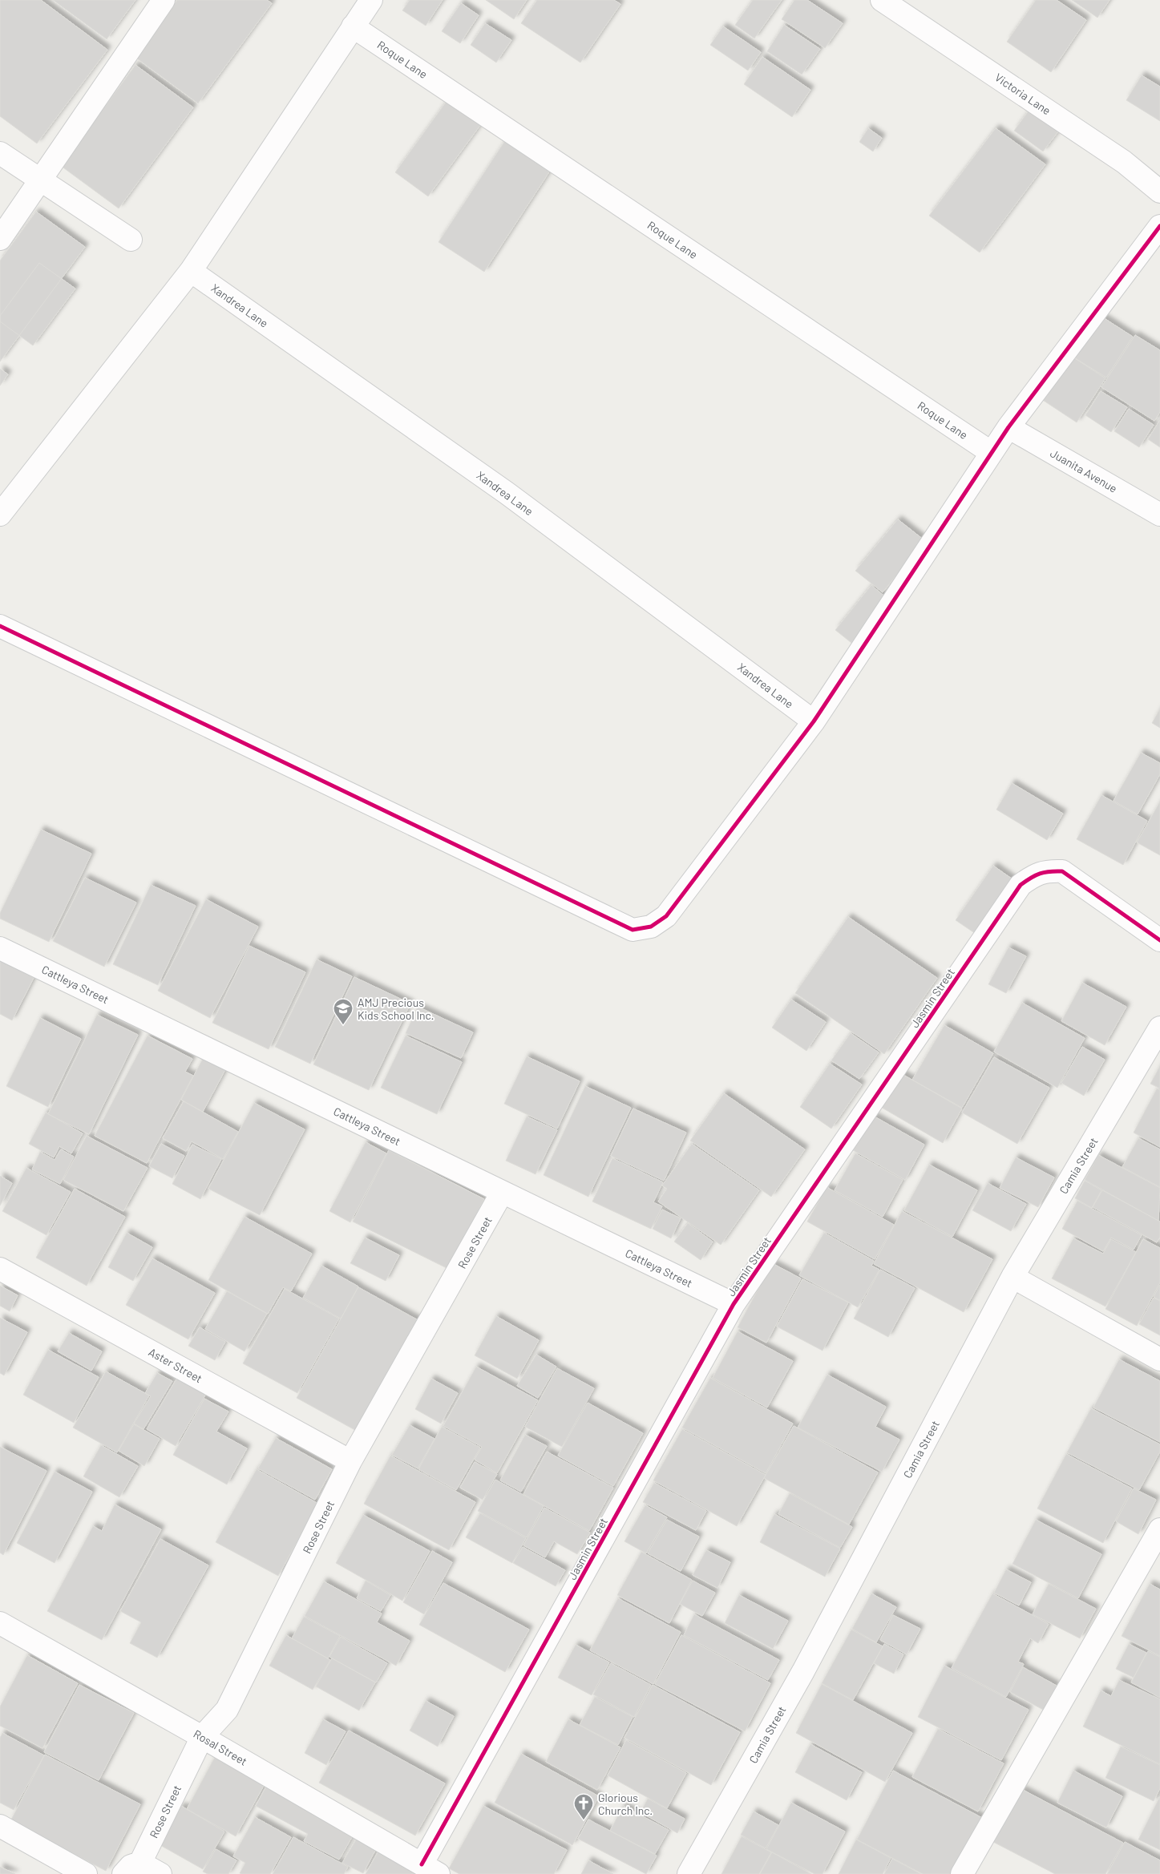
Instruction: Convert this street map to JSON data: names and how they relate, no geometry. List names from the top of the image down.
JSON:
{
  "streets": {
    "street": [
      "Roque Lane",
      "Victoria Lane",
      "Xandrea Lane",
      "Juanita Avenue",
      "Cattleya Street",
      "Jasmin Street",
      "Camia Street",
      "Rose Street",
      "Aster Street",
      "Rosal Street"
    ]
  },
  "crossings": [
    ["Cattleya Street", "Jasmin Street"],
    ["Cattleya Street", "Rose Street"],
    ["Jasmin Street", "Rosal Street"],
    ["Rose Street", "Aster Street"],
    ["Rose Street", "Rosal Street"]
  ],
  "places": {
    "school or university": ["AMJ Precious Kids School Inc."],
    "church": ["Glorious Church Inc."]
  }
}
